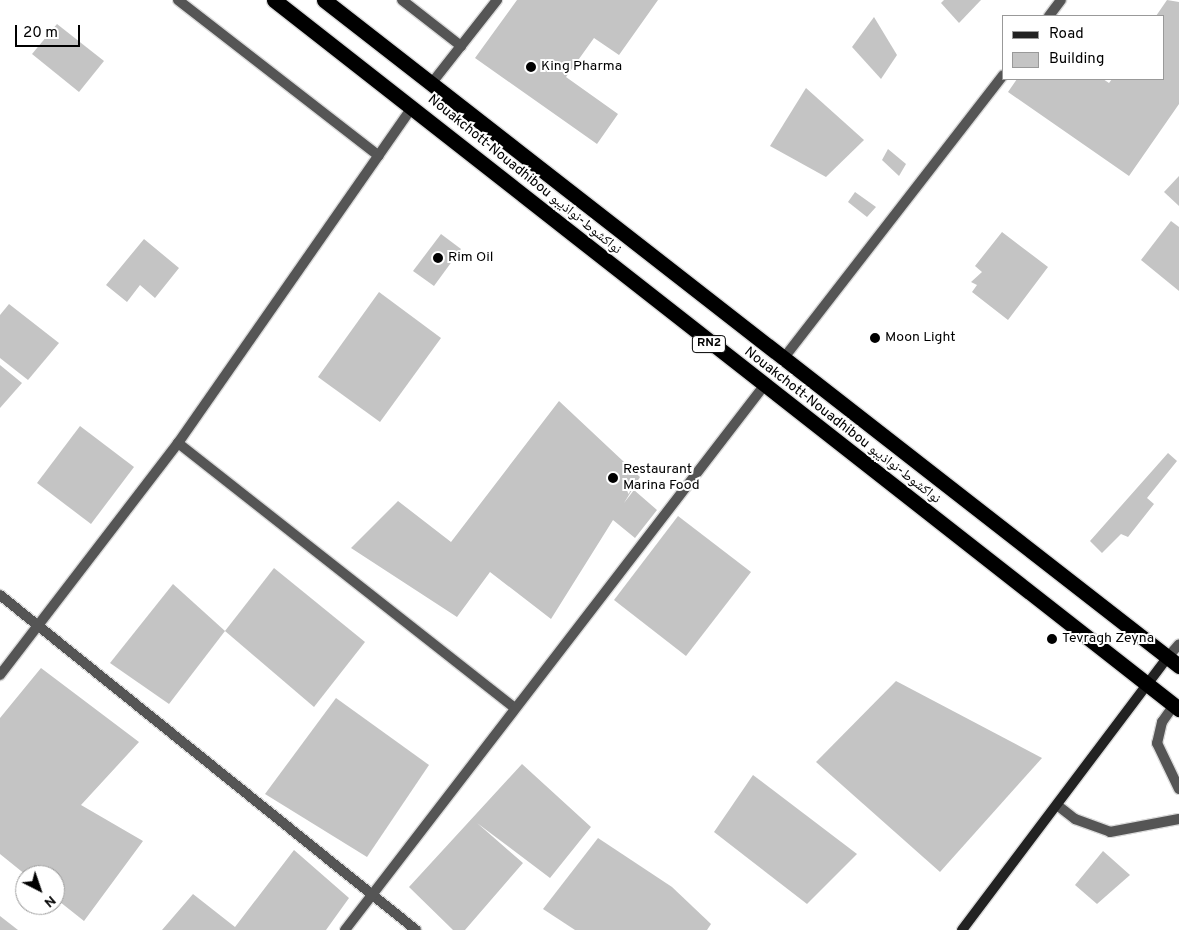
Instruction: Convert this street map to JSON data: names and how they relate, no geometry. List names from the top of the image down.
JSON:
{
  "streets": {
    "highway": ["Nouakchott-Nouadhibou نواكشوط-نواذيبو", "RN2"]
  },
  "places": [
    "King Pharma",
    "Rim Oil",
    "Moon Light",
    "Restaurant Marina Food",
    "Tevragh Zeyna"
  ],
  "legend": ["Road", "Building"],
  "scale_bar": "20 m",
  "north": "bottom right"
}
